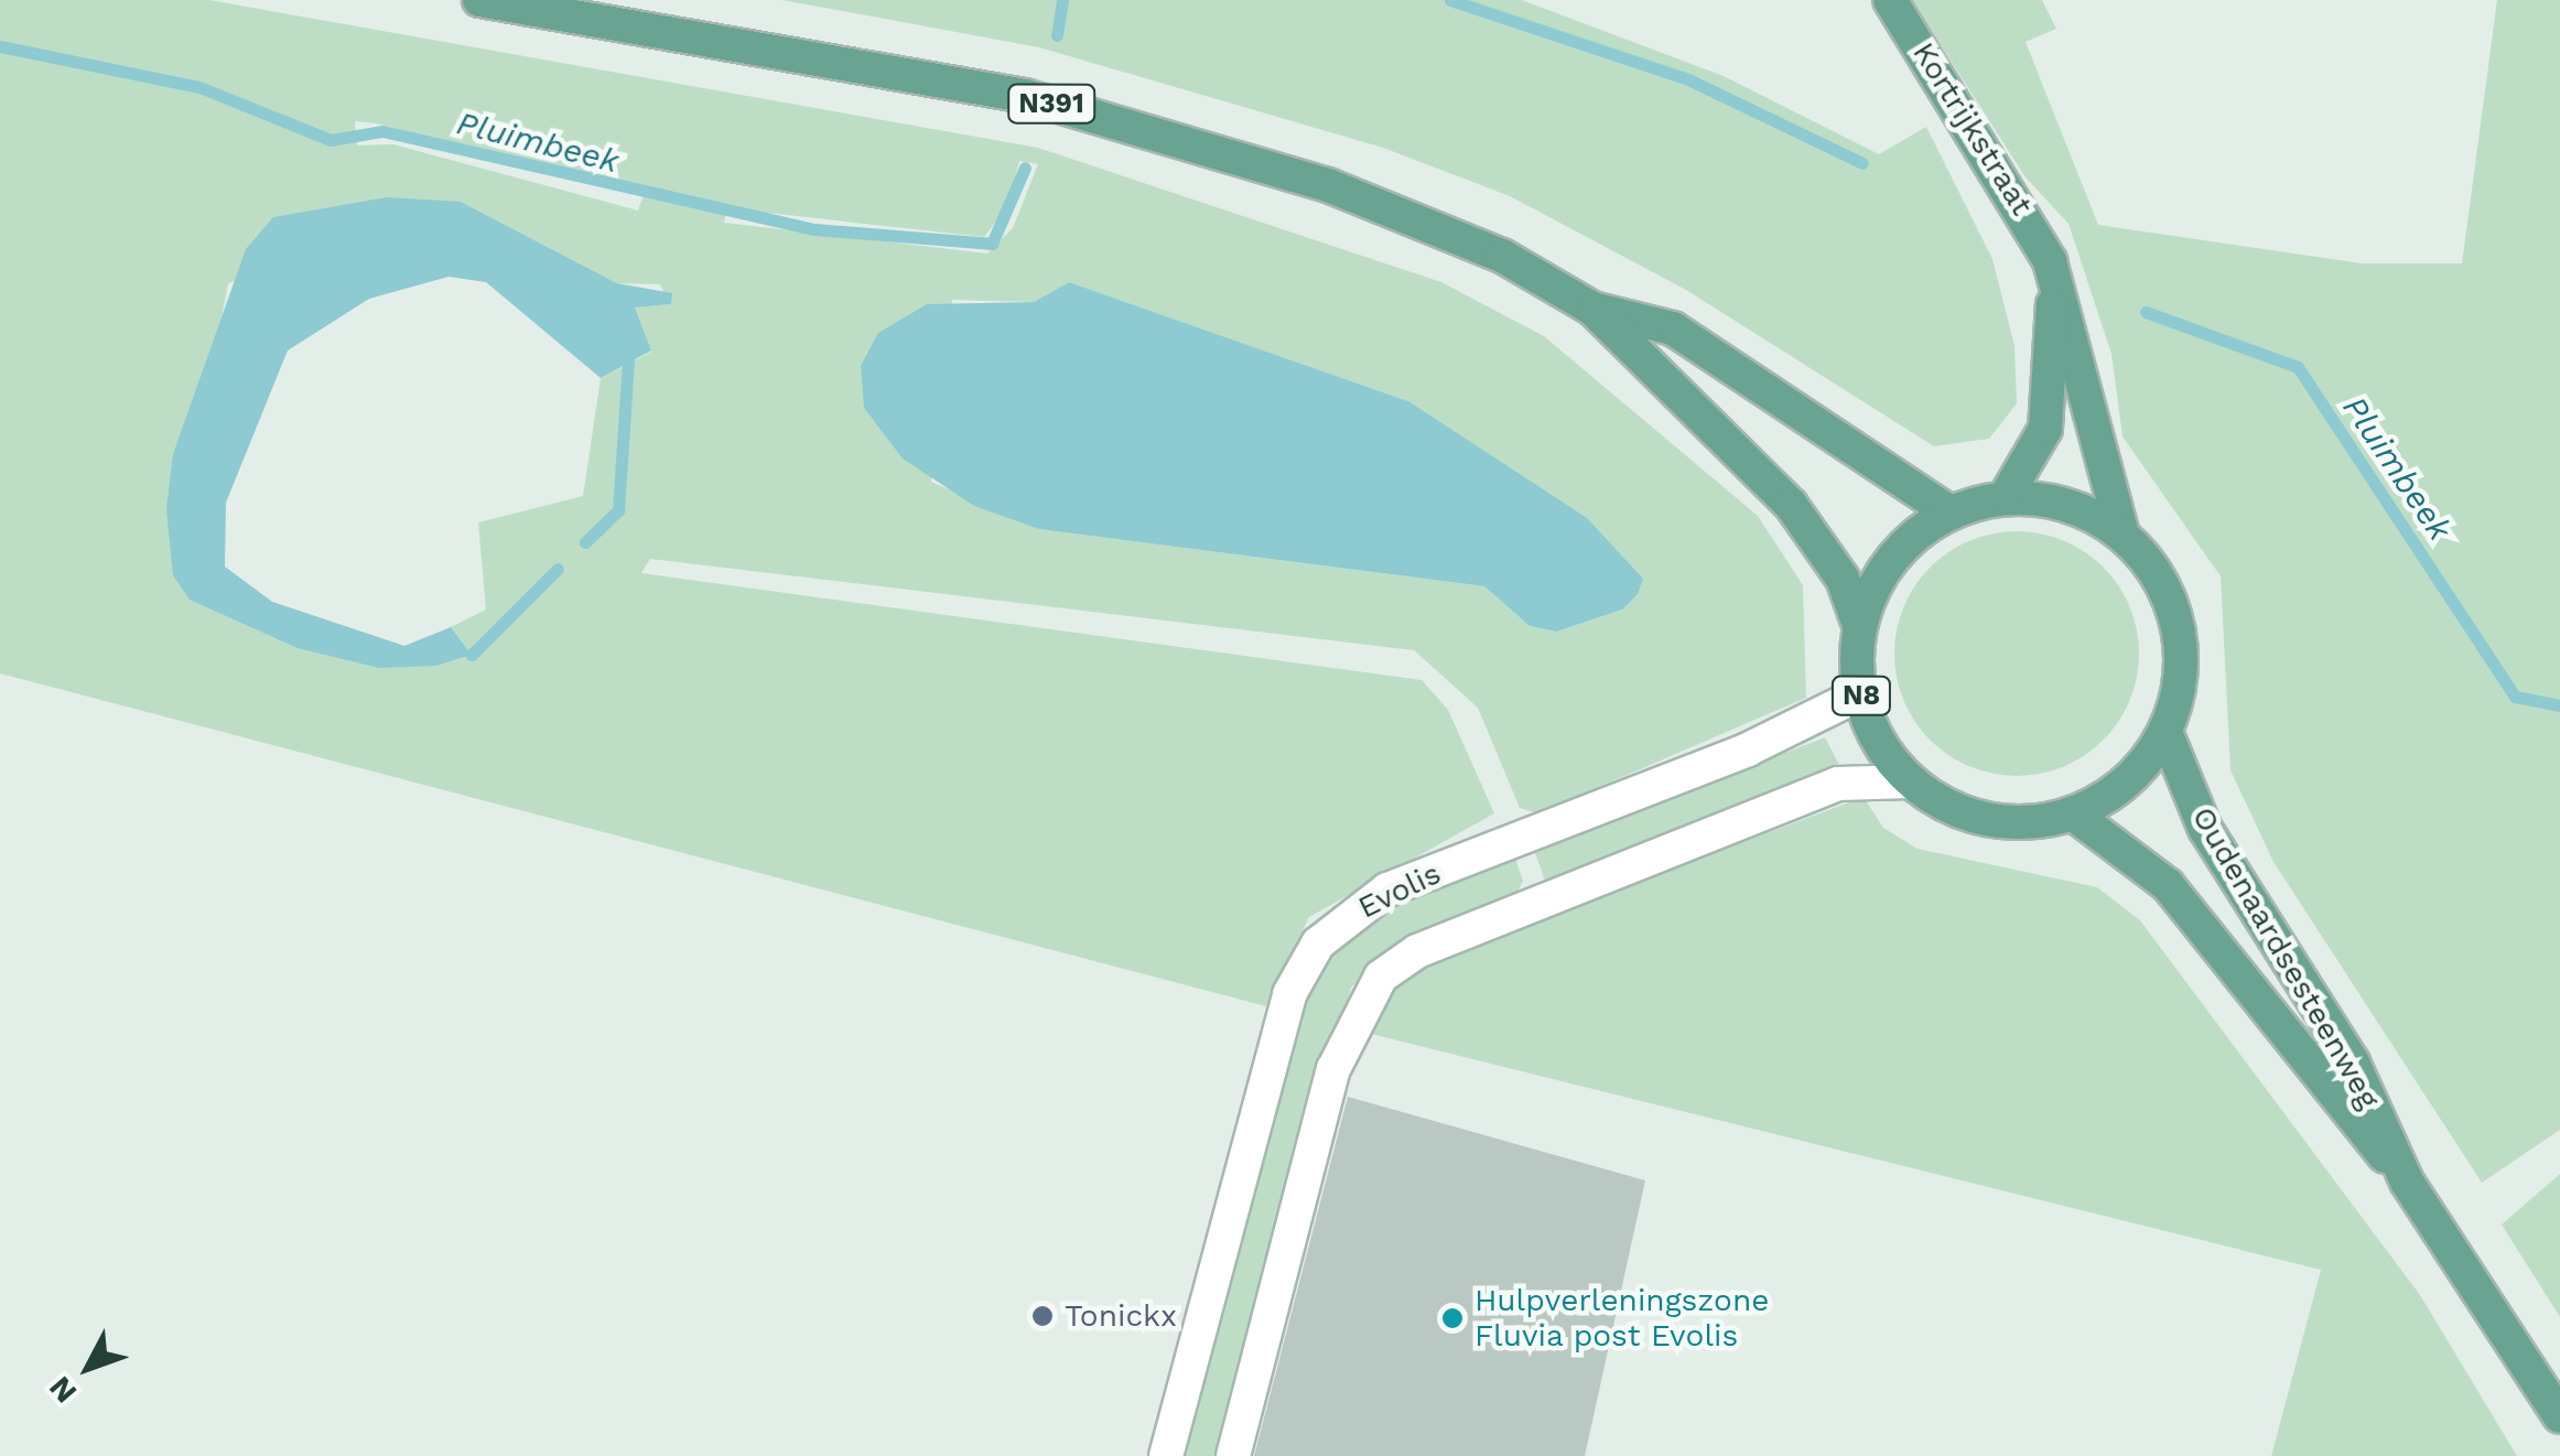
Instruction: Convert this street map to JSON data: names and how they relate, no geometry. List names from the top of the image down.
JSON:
{
  "streets": {
    "main road": [
      "N391",
      "Kortrijkstraat",
      "N8",
      "Oudenaardsesteenweg"
    ],
    "street": ["Evolis"]
  },
  "crossings": [
    ["N391", "Kortrijkstraat"],
    ["N391", "N8"],
    ["N391", "Evolis"],
    ["N391", "Oudenaardsesteenweg"],
    ["Kortrijkstraat", "N8"],
    ["Kortrijkstraat", "Evolis"],
    ["Kortrijkstraat", "Oudenaardsesteenweg"],
    ["N8", "Evolis"],
    ["N8", "Oudenaardsesteenweg"],
    ["Evolis", "Oudenaardsesteenweg"]
  ],
  "water": ["Pluimbeek"],
  "places": ["Tonickx", "Hulpverleningszone Fluvia post Evolis"],
  "north": "bottom left"
}
